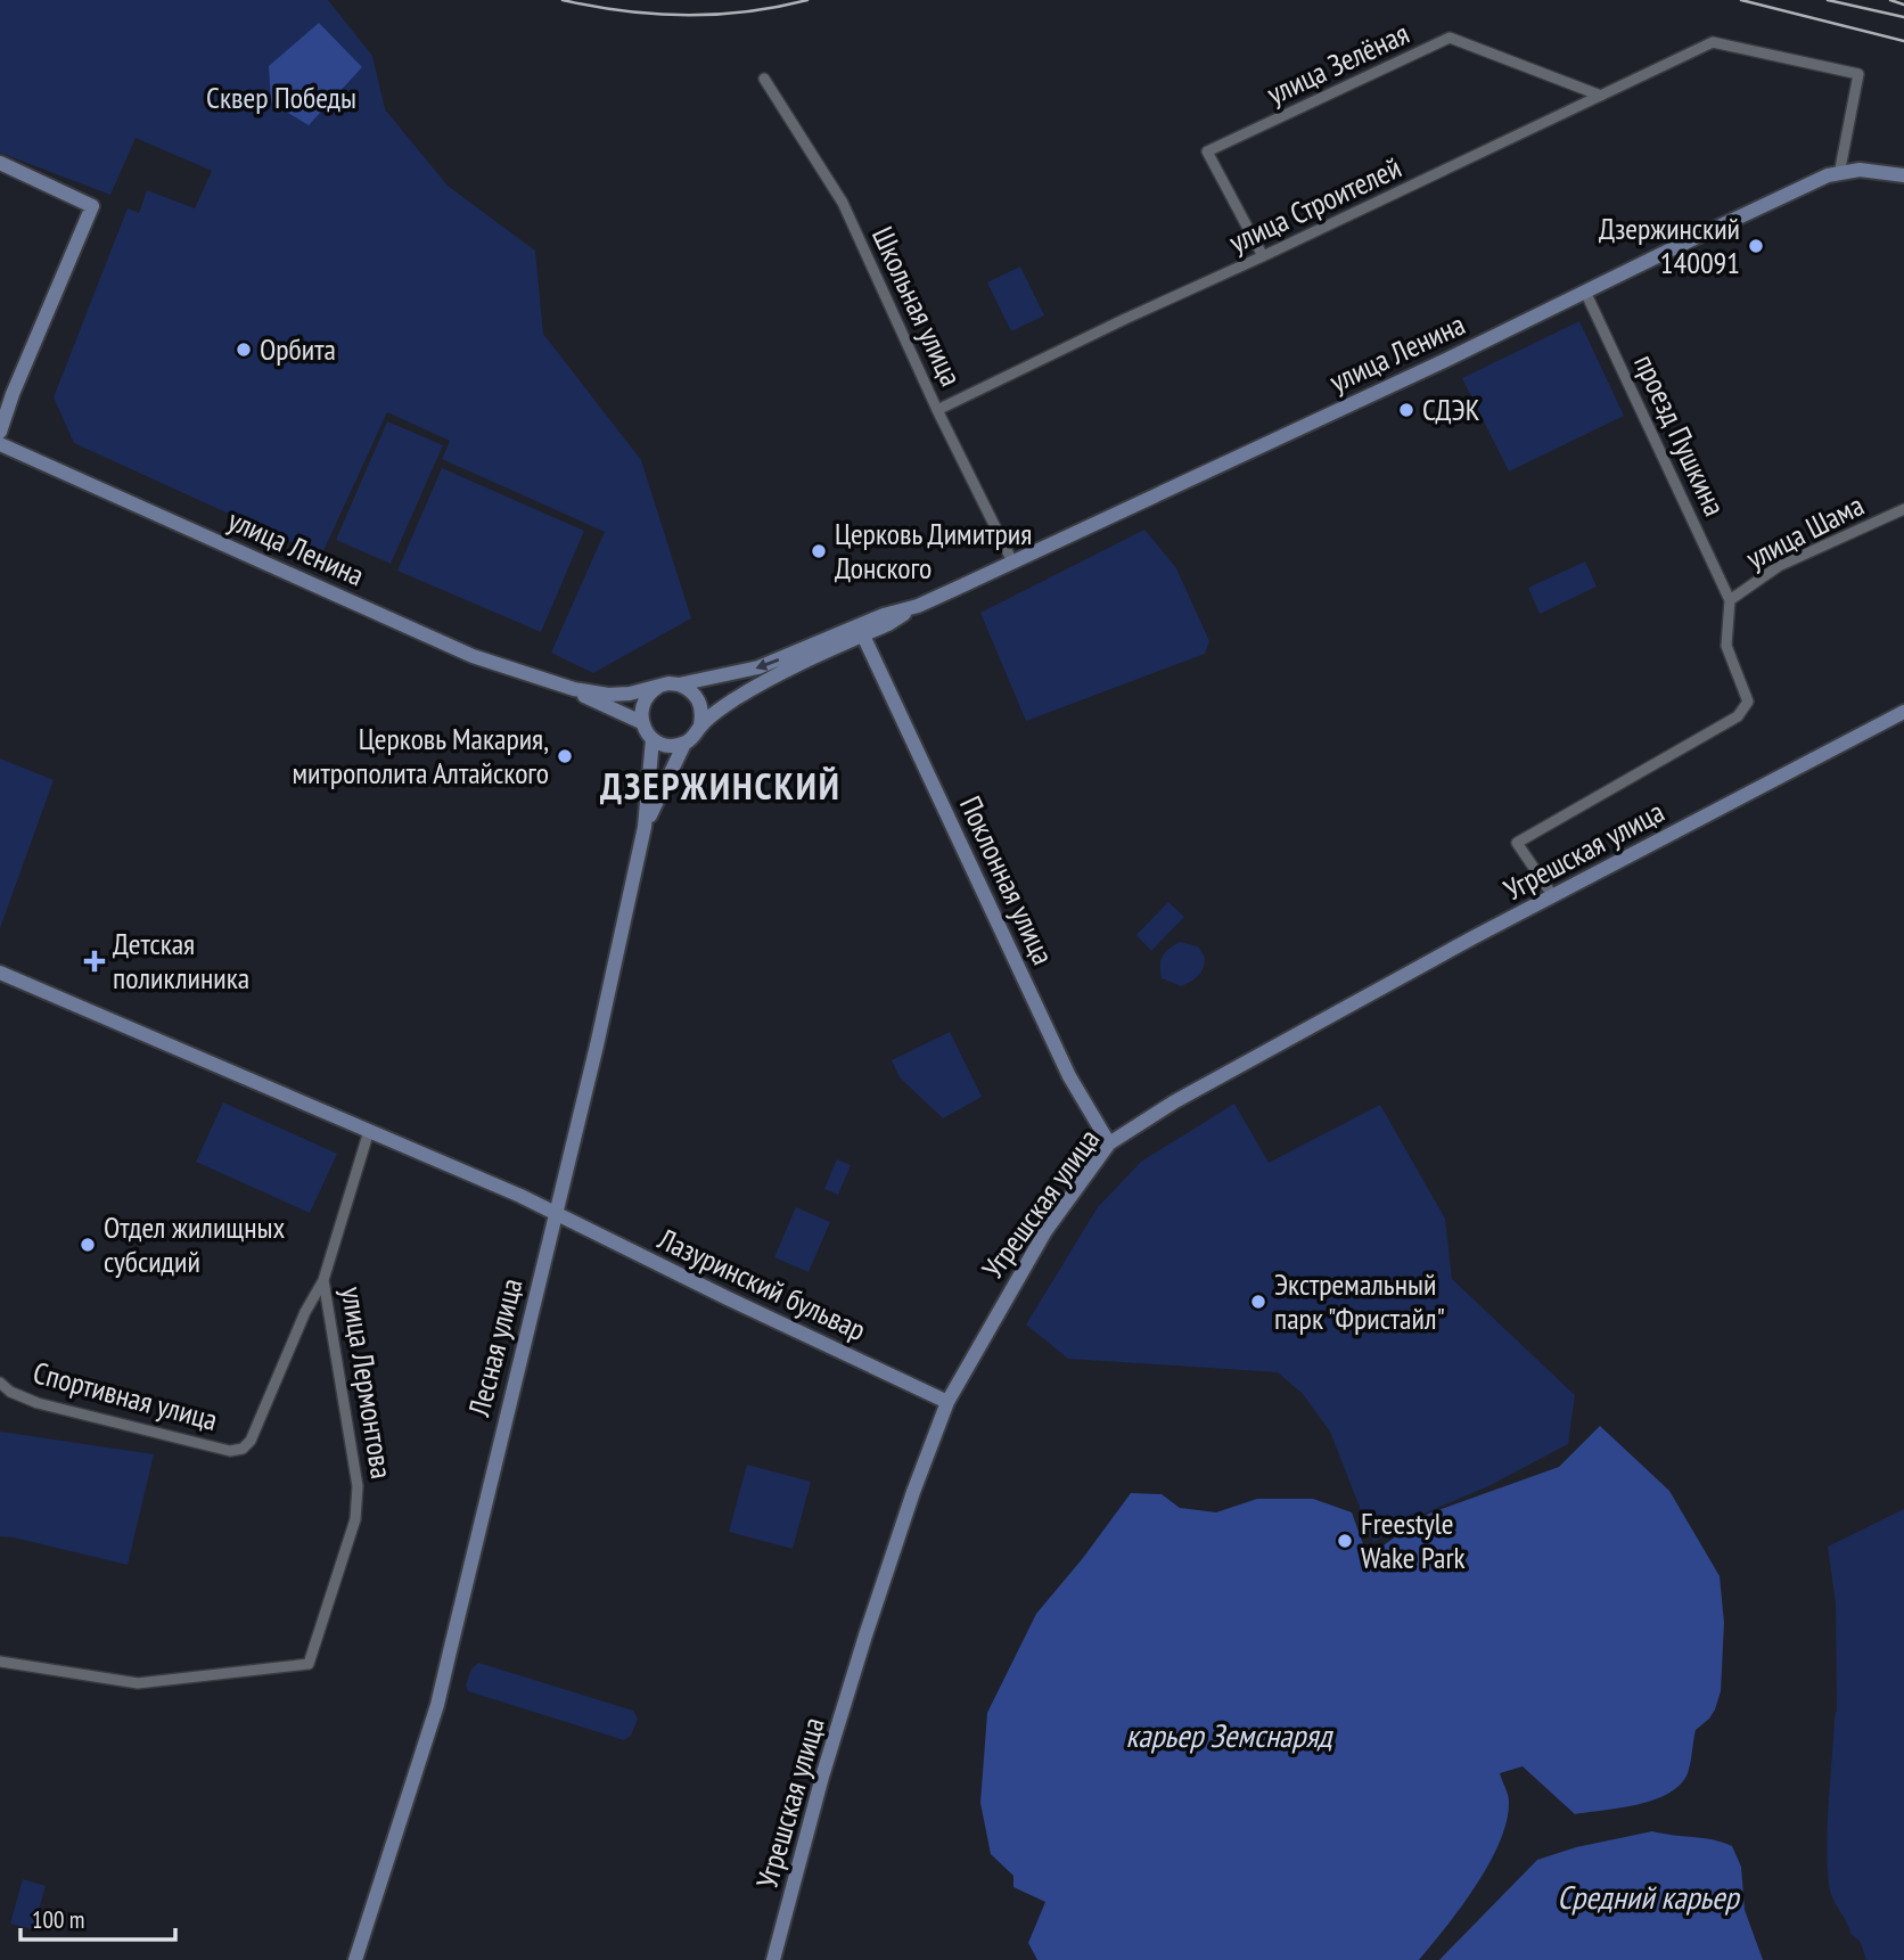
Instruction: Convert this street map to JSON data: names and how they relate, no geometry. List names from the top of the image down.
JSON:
{
  "streets": {
    "street": [
      "улица Зелёная",
      "улица Строителей",
      "Школьная улица",
      "улица Ленина",
      "проезд Пушкина",
      "улица Шама",
      "Угрешская улица",
      "Поклонная улица",
      "Лазуринский бульвар",
      "Лесная улица",
      "улица Лермонтова",
      "Спортивная улица"
    ]
  },
  "crossings": [
    ["улица Зелёная", "улица Строителей"],
    ["улица Строителей", "Школьная улица"],
    ["улица Строителей", "улица Ленина"],
    ["Школьная улица", "улица Ленина"],
    ["улица Ленина", "проезд Пушкина"],
    ["улица Ленина", "Поклонная улица"],
    ["улица Ленина", "Лесная улица"],
    ["проезд Пушкина", "улица Шама"],
    ["Угрешская улица", "Поклонная улица"],
    ["Угрешская улица", "Лазуринский бульвар"],
    ["Лазуринский бульвар", "Лесная улица"],
    ["улица Лермонтова", "Спортивная улица"]
  ],
  "districts": ["ДЗЕРЖИНСКИЙ"],
  "water": ["карьер Земснаряд", "Средний карьер"],
  "parks": ["Сквер Победы"],
  "places": {
    "other": [
      "Дзержинский 140091",
      "Орбита",
      "СДЭК",
      "Церковь Димитрия Донского",
      "Церковь Макария, митрополита Алтайского",
      "Отдел жилищных субсидий",
      "Экстремальный парк \"Фристайл\"",
      "Freestyle Wake Park"
    ],
    "health": ["Детская поликлиника"]
  },
  "scale_bar": "100 m"
}
